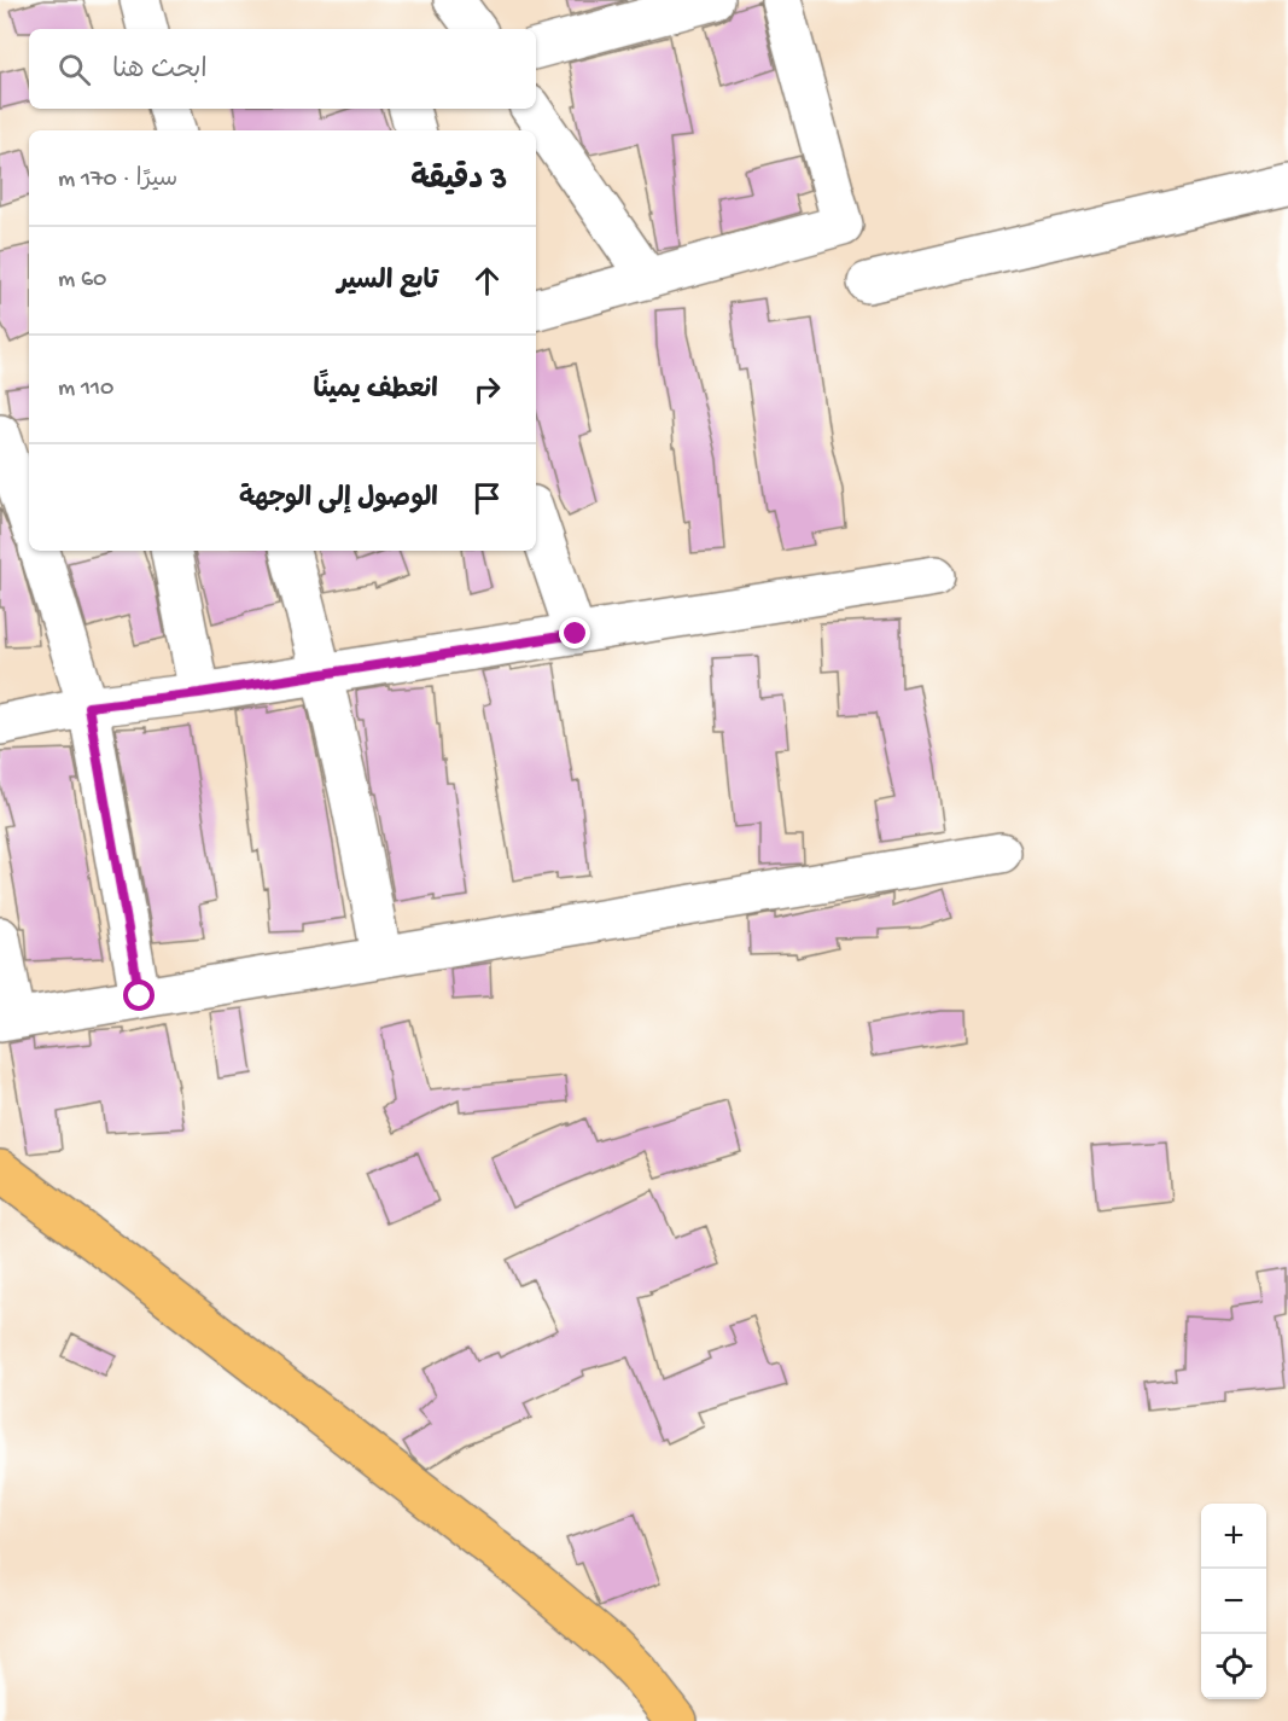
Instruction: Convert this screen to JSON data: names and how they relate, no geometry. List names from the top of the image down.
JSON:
{
  "page": {
    "search": "ابحث هنا",
    "heading": ["3 دقيقة", "سيرًا · 170 m"],
    "list": [
      ["تابع السير", "60 m"],
      ["انعطف يمينًا", "110 m"],
      "الوصول إلى الوجهة"
    ],
    "map_buttons": ["+", "−"]
  }
}
